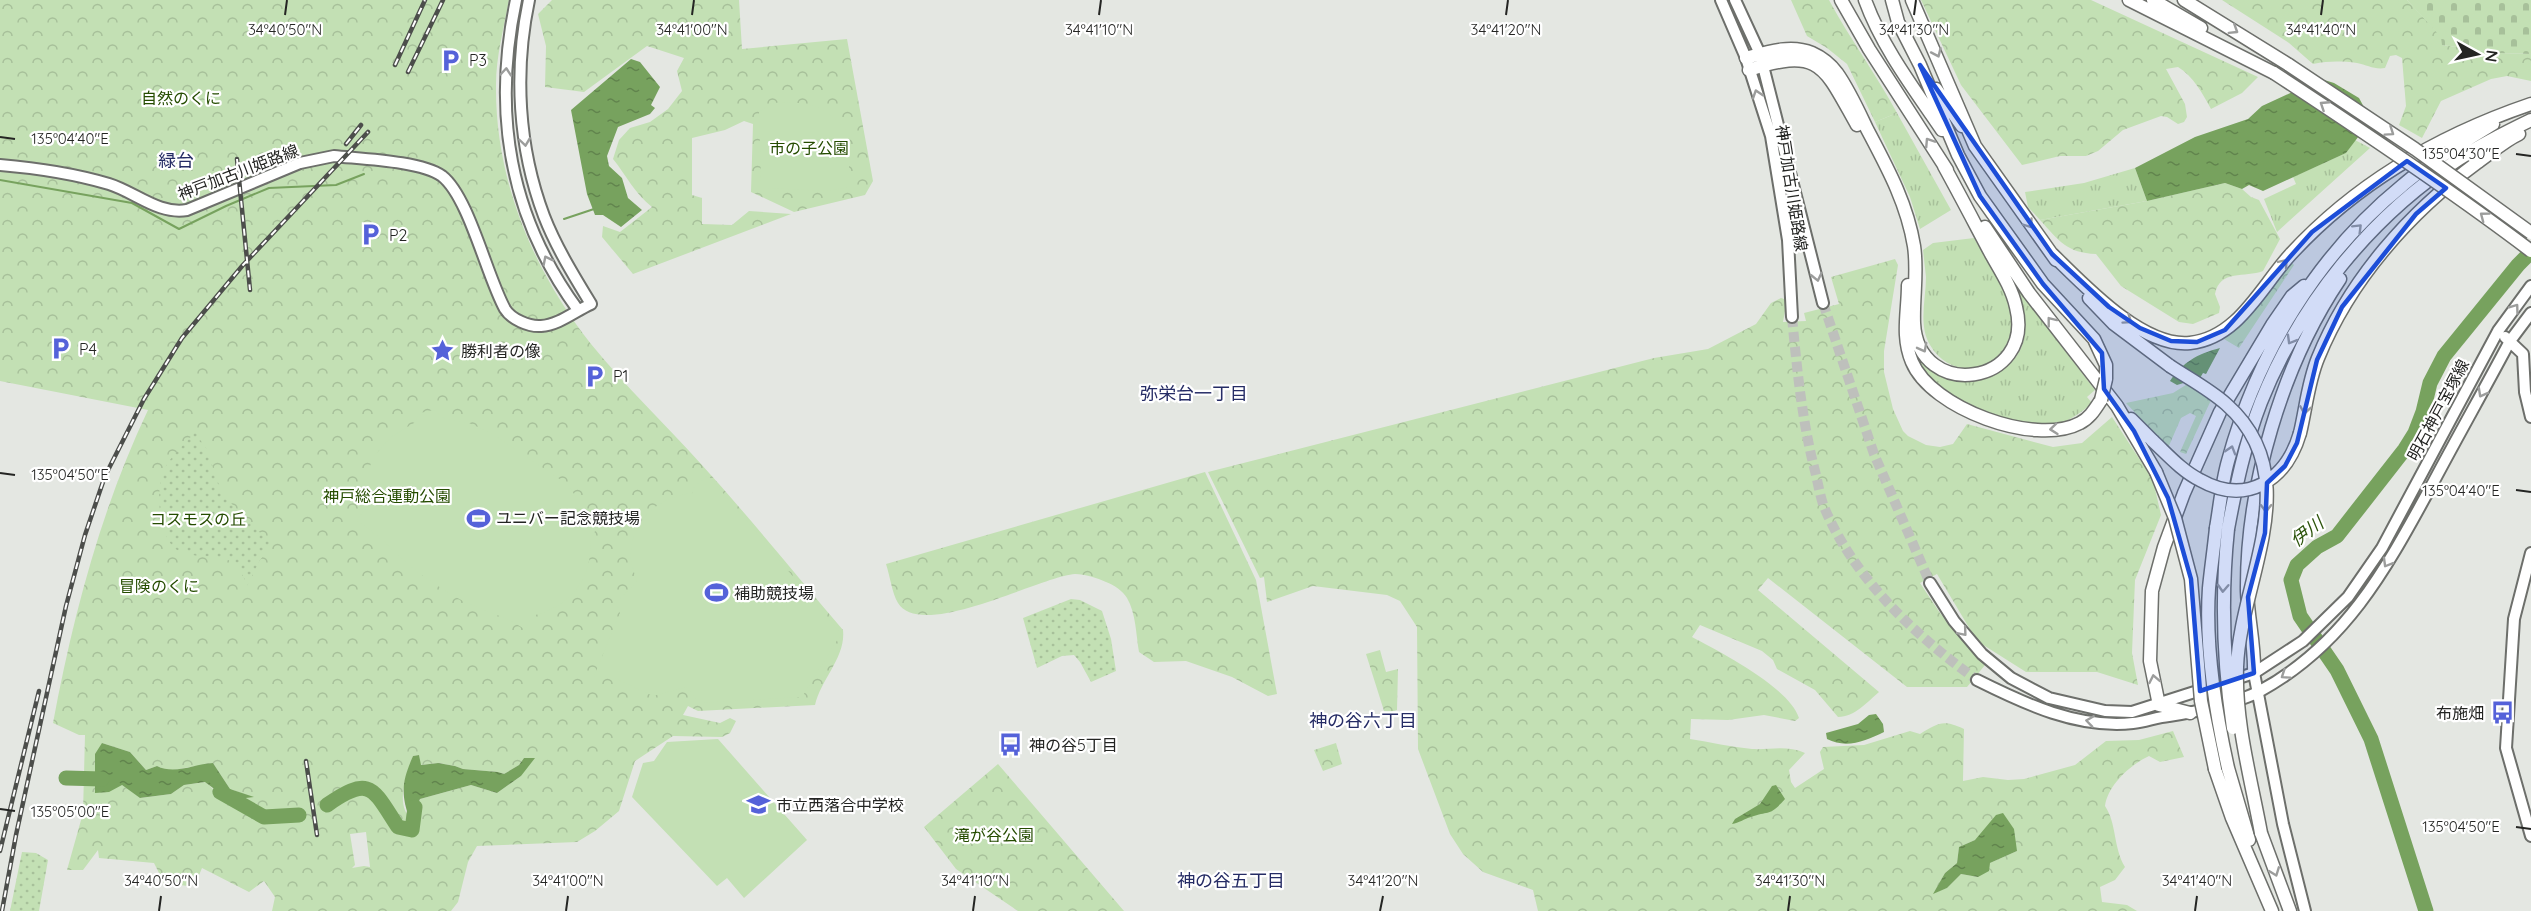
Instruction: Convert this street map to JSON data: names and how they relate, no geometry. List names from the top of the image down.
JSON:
{
  "streets": {
    "main road": ["神戸加古川姫路線", "明石神戸宝塚線"]
  },
  "districts": [
    "緑台",
    "弥栄台一丁目",
    "神の谷六丁目",
    "神の谷五丁目"
  ],
  "water": ["伊川"],
  "parks": [
    "自然のくに",
    "市の子公園",
    "神戸総合運動公園",
    "コスモスの丘",
    "冒険のくに",
    "滝が谷公園"
  ],
  "places": {
    "parking": [
      "P3",
      "P2",
      "P4",
      "P1"
    ],
    "place": ["勝利者の像"],
    "sports": ["ユニバー記念競技場", "補助競技場"],
    "bus stop": ["布施畑", "神の谷5丁目"],
    "school or university": ["市立西落合中学校"]
  },
  "north": "right",
  "coordinates": [
    "34°40'50\"N",
    "34°41'00\"N",
    "34°41'10\"N",
    "34°41'20\"N",
    "34°41'30\"N",
    "34°41'40\"N",
    "135°04'40\"E",
    "135°04'30\"E",
    "135°04'50\"E",
    "135°05'00\"E"
  ]
}
